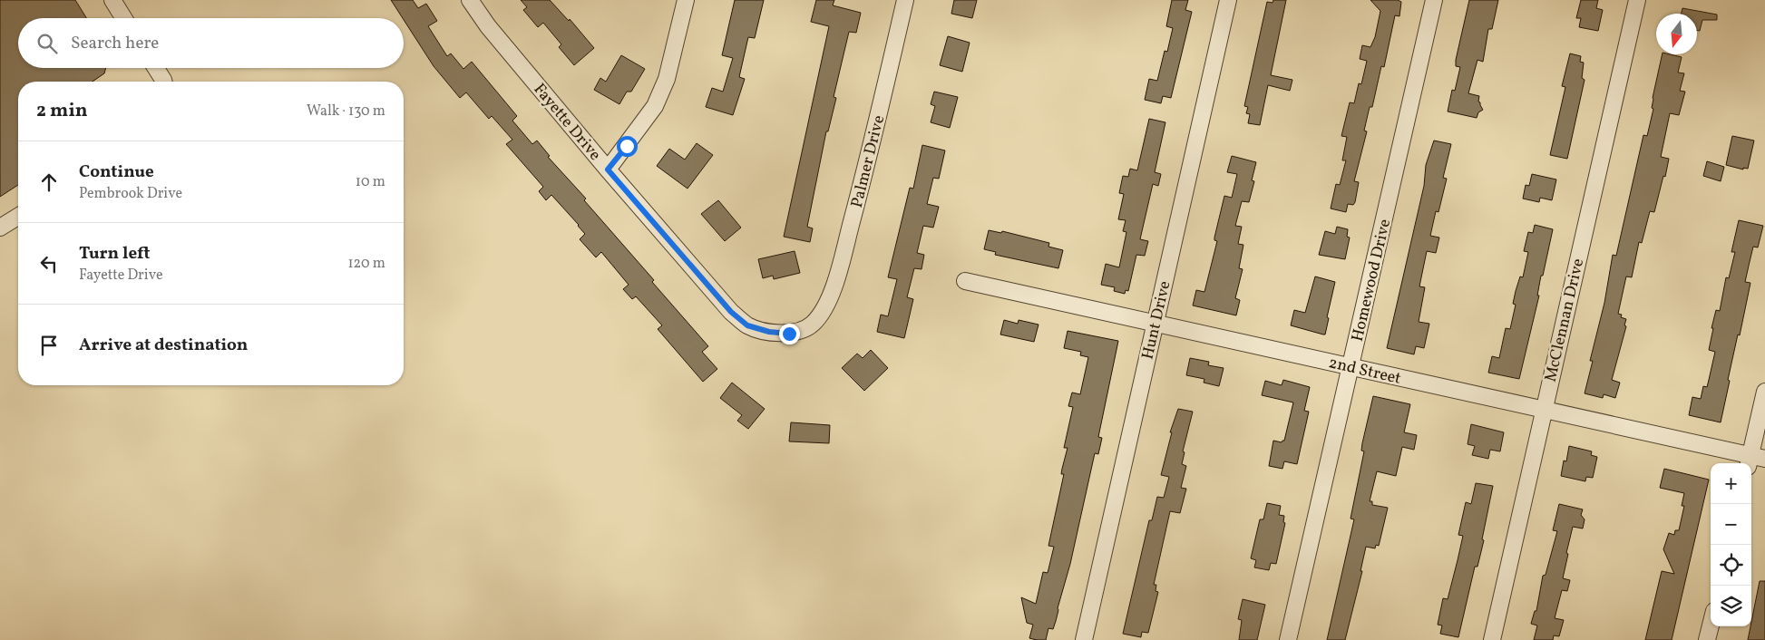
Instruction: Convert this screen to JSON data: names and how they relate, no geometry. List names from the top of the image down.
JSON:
{
  "streets": {
    "street": [
      "Fayette Drive",
      "Palmer Drive",
      "Homewood Drive",
      "Hunt Drive",
      "McClennan Drive",
      "2nd Street"
    ]
  },
  "crossings": [
    ["Fayette Drive", "Palmer Drive"],
    ["Homewood Drive", "2nd Street"],
    ["Hunt Drive", "2nd Street"],
    ["McClennan Drive", "2nd Street"]
  ],
  "north": "bottom",
  "page": {
    "search": "Search here",
    "heading": ["2 min", "Walk · 130 m"],
    "list": [
      ["Continue", "Pembrook Drive", "10 m"],
      ["Turn left", "Fayette Drive", "120 m"],
      "Arrive at destination"
    ],
    "map_buttons": ["+", "−"]
  }
}
